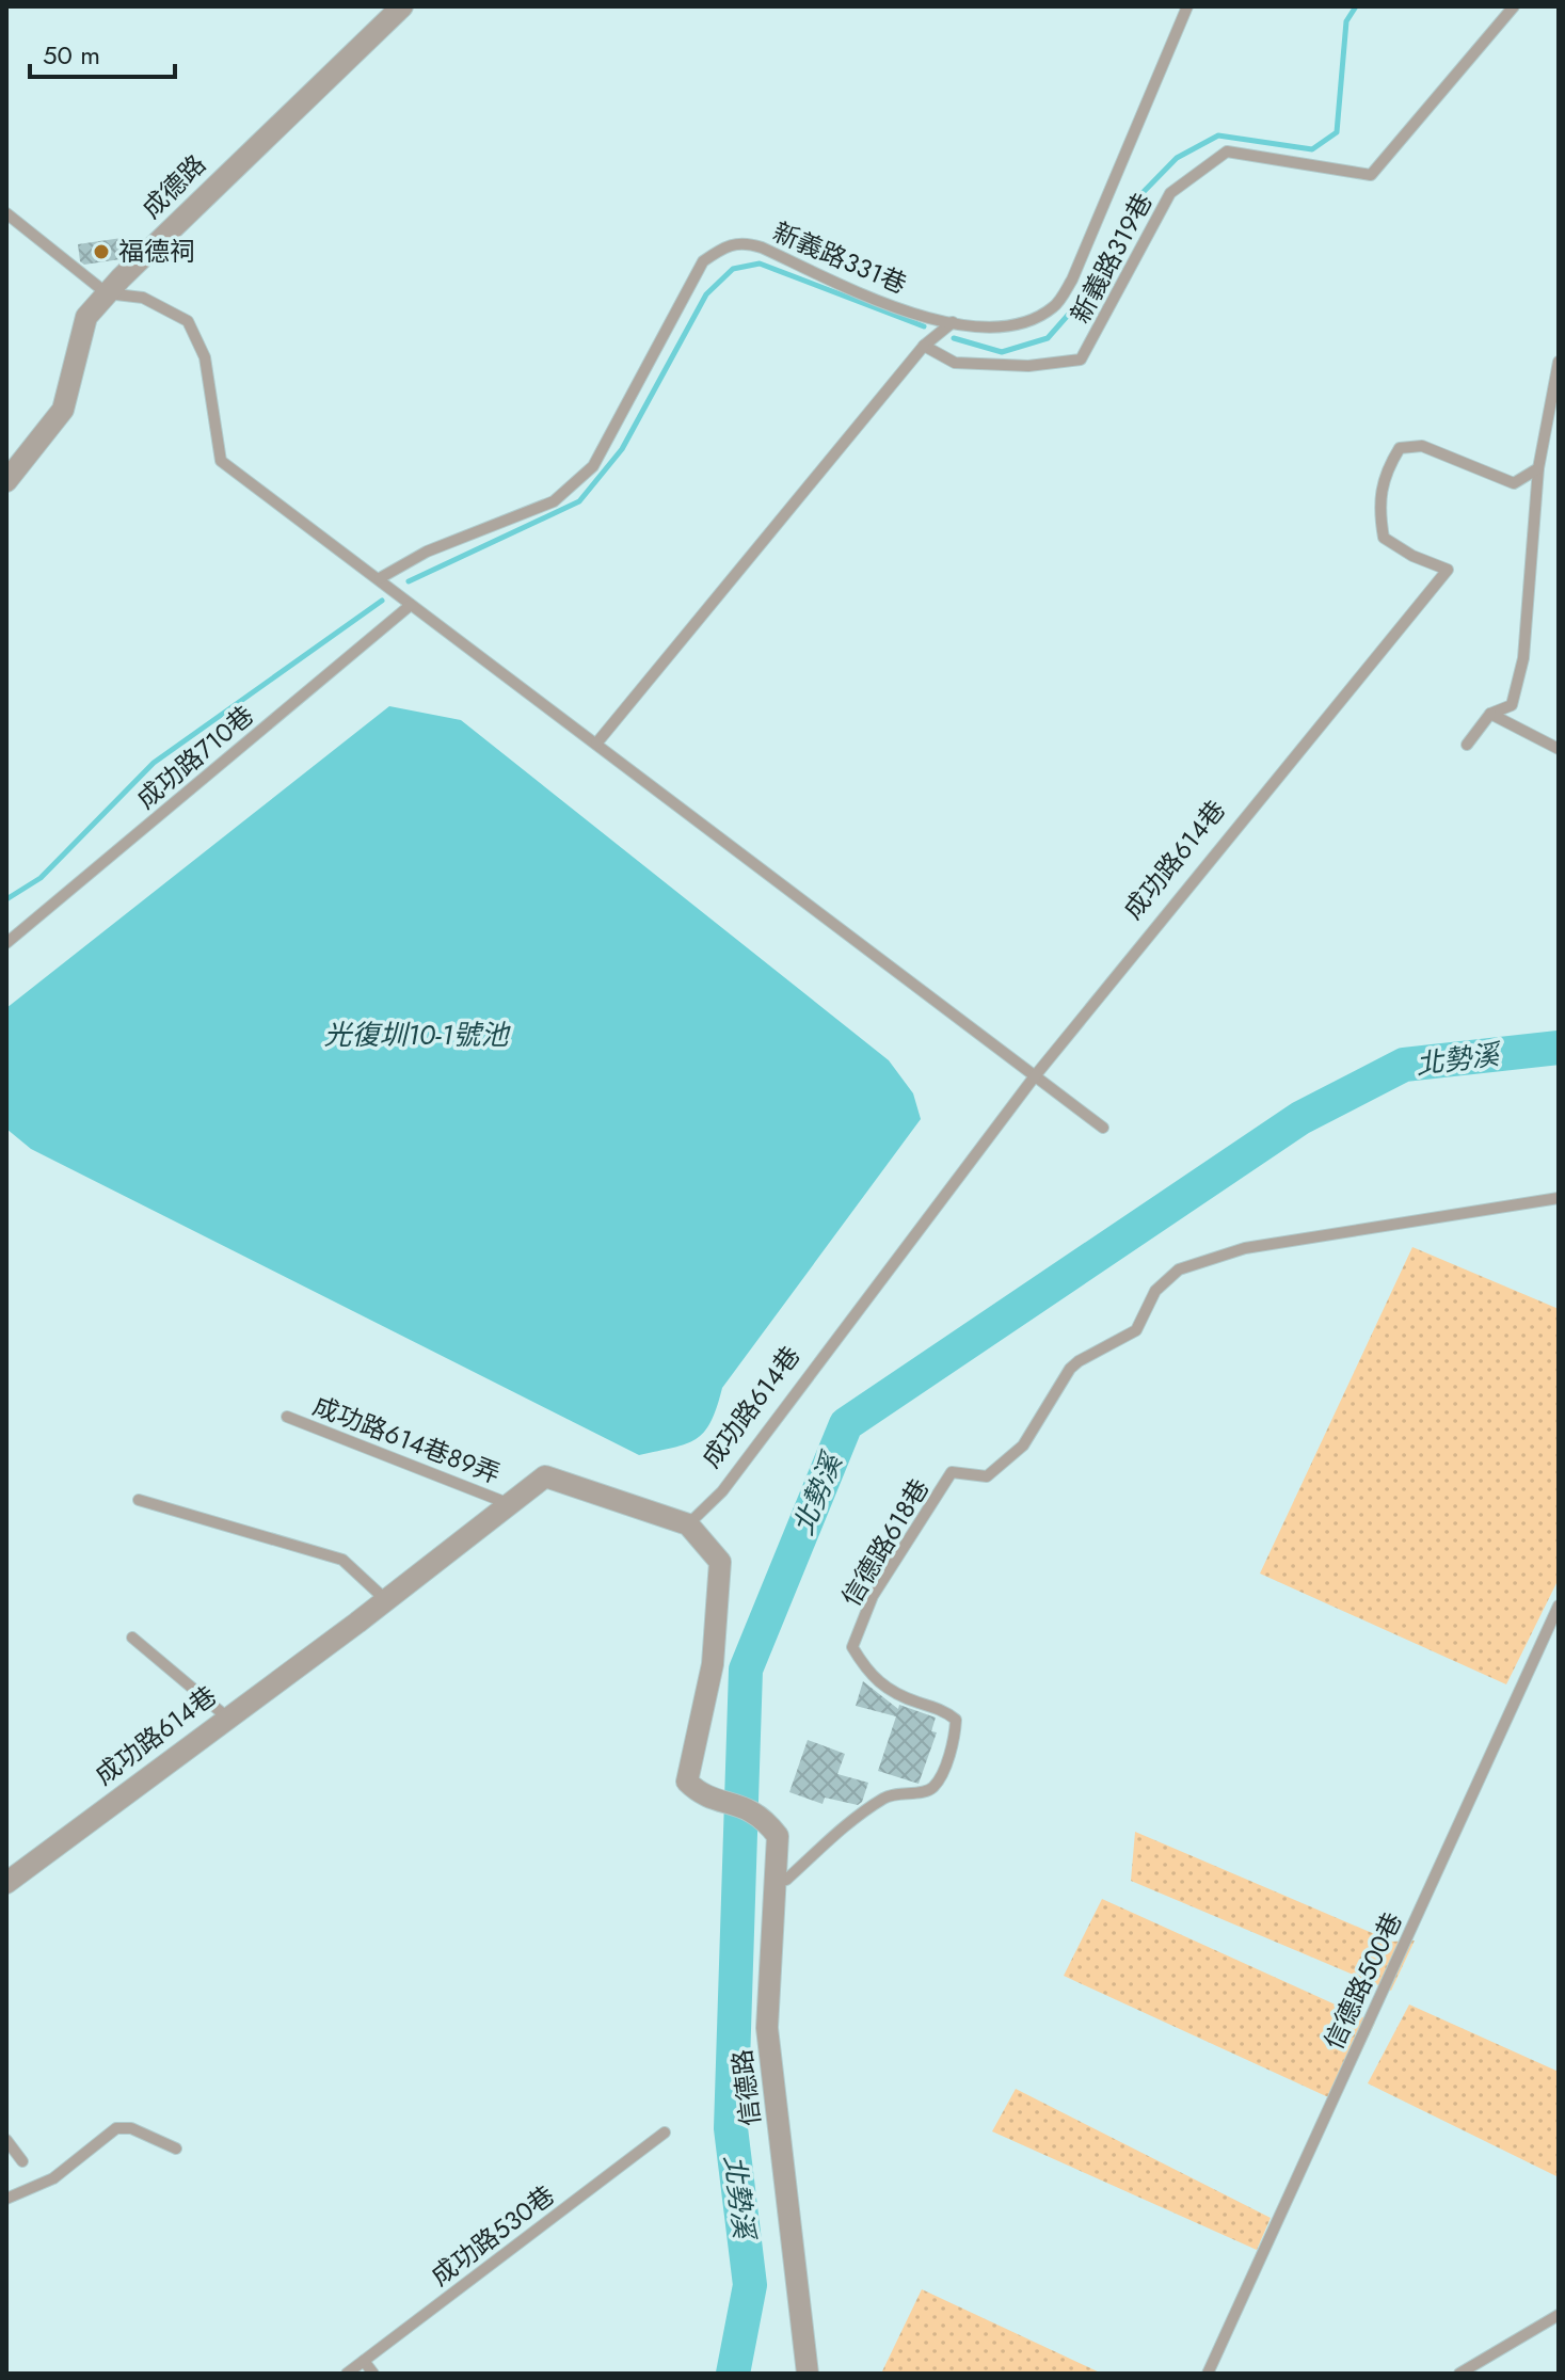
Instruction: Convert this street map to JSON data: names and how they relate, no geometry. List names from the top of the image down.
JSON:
{
  "streets": {
    "street": ["成德路", "成功路614巷", "信德路"],
    "lane": [
      "新義路331巷",
      "新義路319巷",
      "成功路710巷",
      "成功路614巷89弄",
      "信德路618巷",
      "信德路500巷",
      "成功路530巷"
    ]
  },
  "crossings": [
    ["成功路614巷", "成功路614巷89弄"],
    ["成功路614巷", "信德路"],
    ["信德路618巷", "信德路"]
  ],
  "water": ["光復圳10-1號池", "北勢溪"],
  "places": ["福德祠"],
  "scale_bar": "50 m"
}
